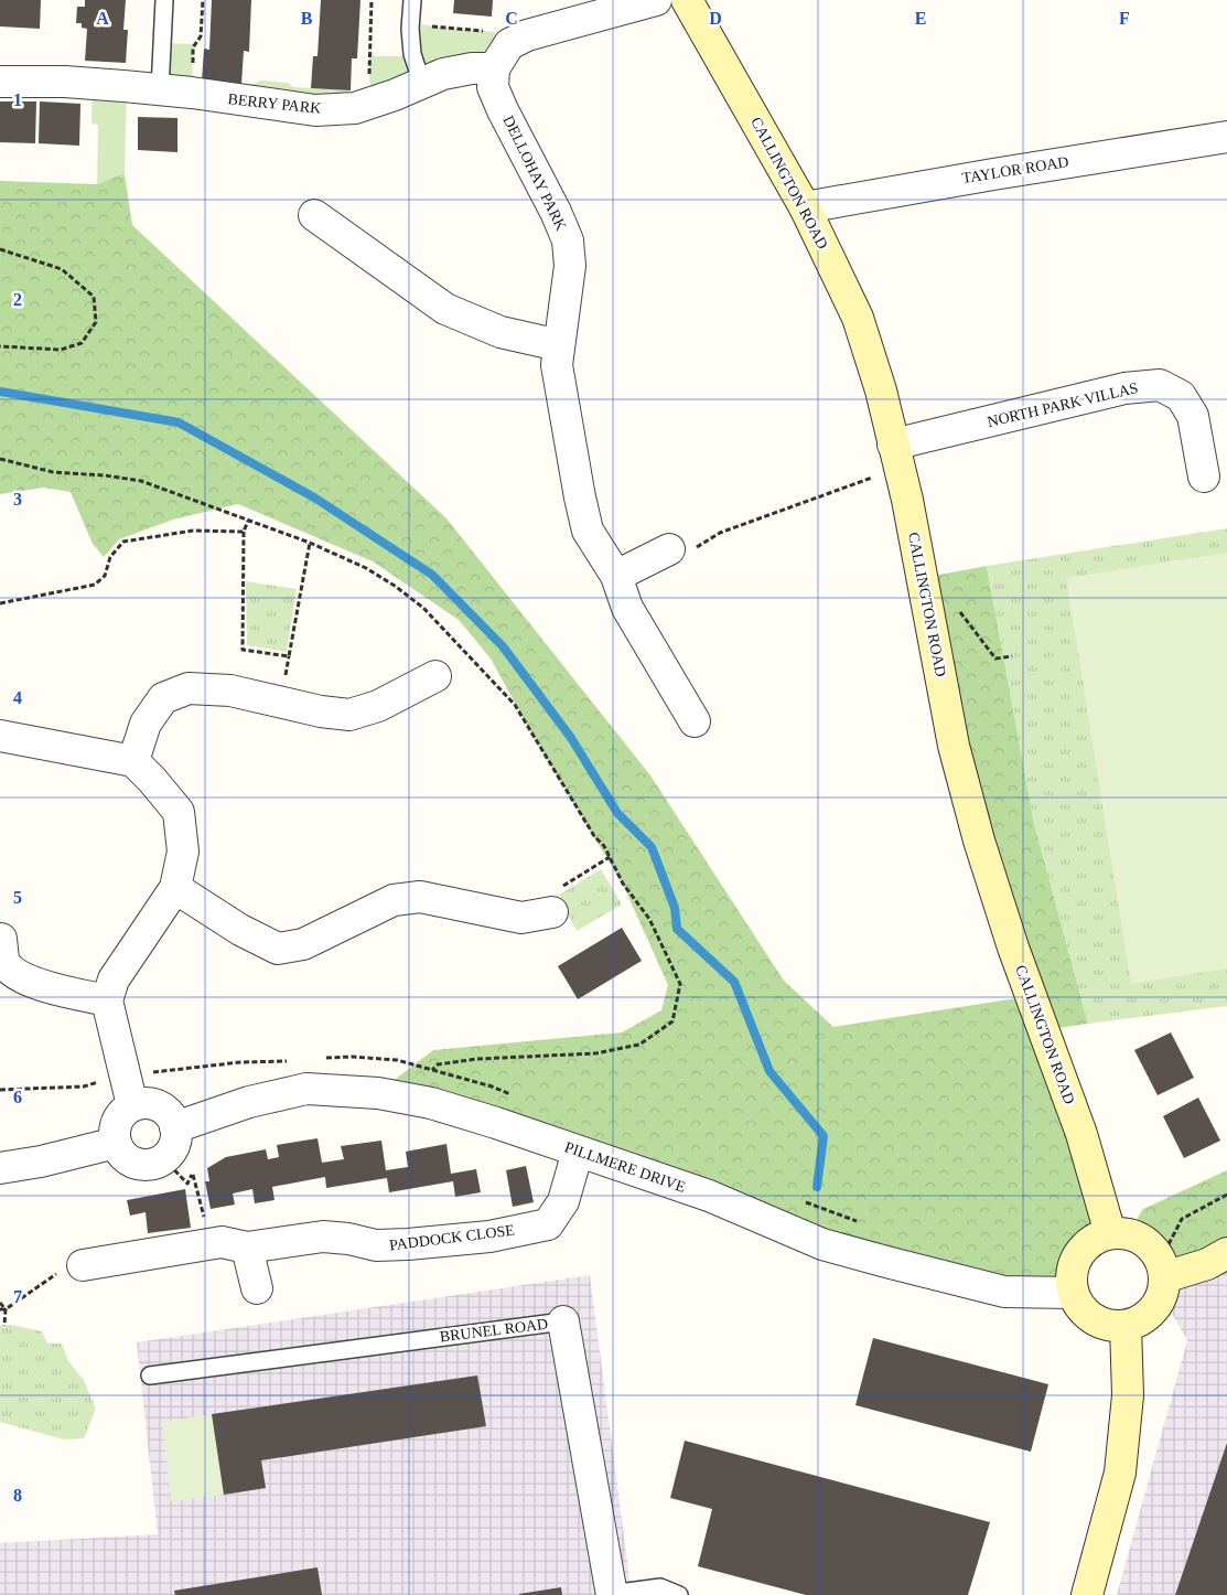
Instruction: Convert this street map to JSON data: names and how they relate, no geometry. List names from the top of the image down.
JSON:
{
  "streets": {
    "main road": ["CALLINGTON ROAD"],
    "street": [
      "BERRY PARK",
      "TAYLOR ROAD",
      "DELLOHAY PARK",
      "NORTH PARK VILLAS",
      "PILLMERE DRIVE",
      "PADDOCK CLOSE",
      "BRUNEL ROAD"
    ]
  },
  "crossings": [
    ["BERRY PARK", "DELLOHAY PARK"],
    ["TAYLOR ROAD", "CALLINGTON ROAD"],
    ["CALLINGTON ROAD", "NORTH PARK VILLAS"],
    ["CALLINGTON ROAD", "PILLMERE DRIVE"],
    ["PILLMERE DRIVE", "PADDOCK CLOSE"]
  ],
  "grid": {
    "columns": [
      "A",
      "B",
      "C",
      "D",
      "E",
      "F"
    ],
    "rows": [
      "1",
      "2",
      "3",
      "4",
      "5",
      "6",
      "7",
      "8"
    ]
  }
}
